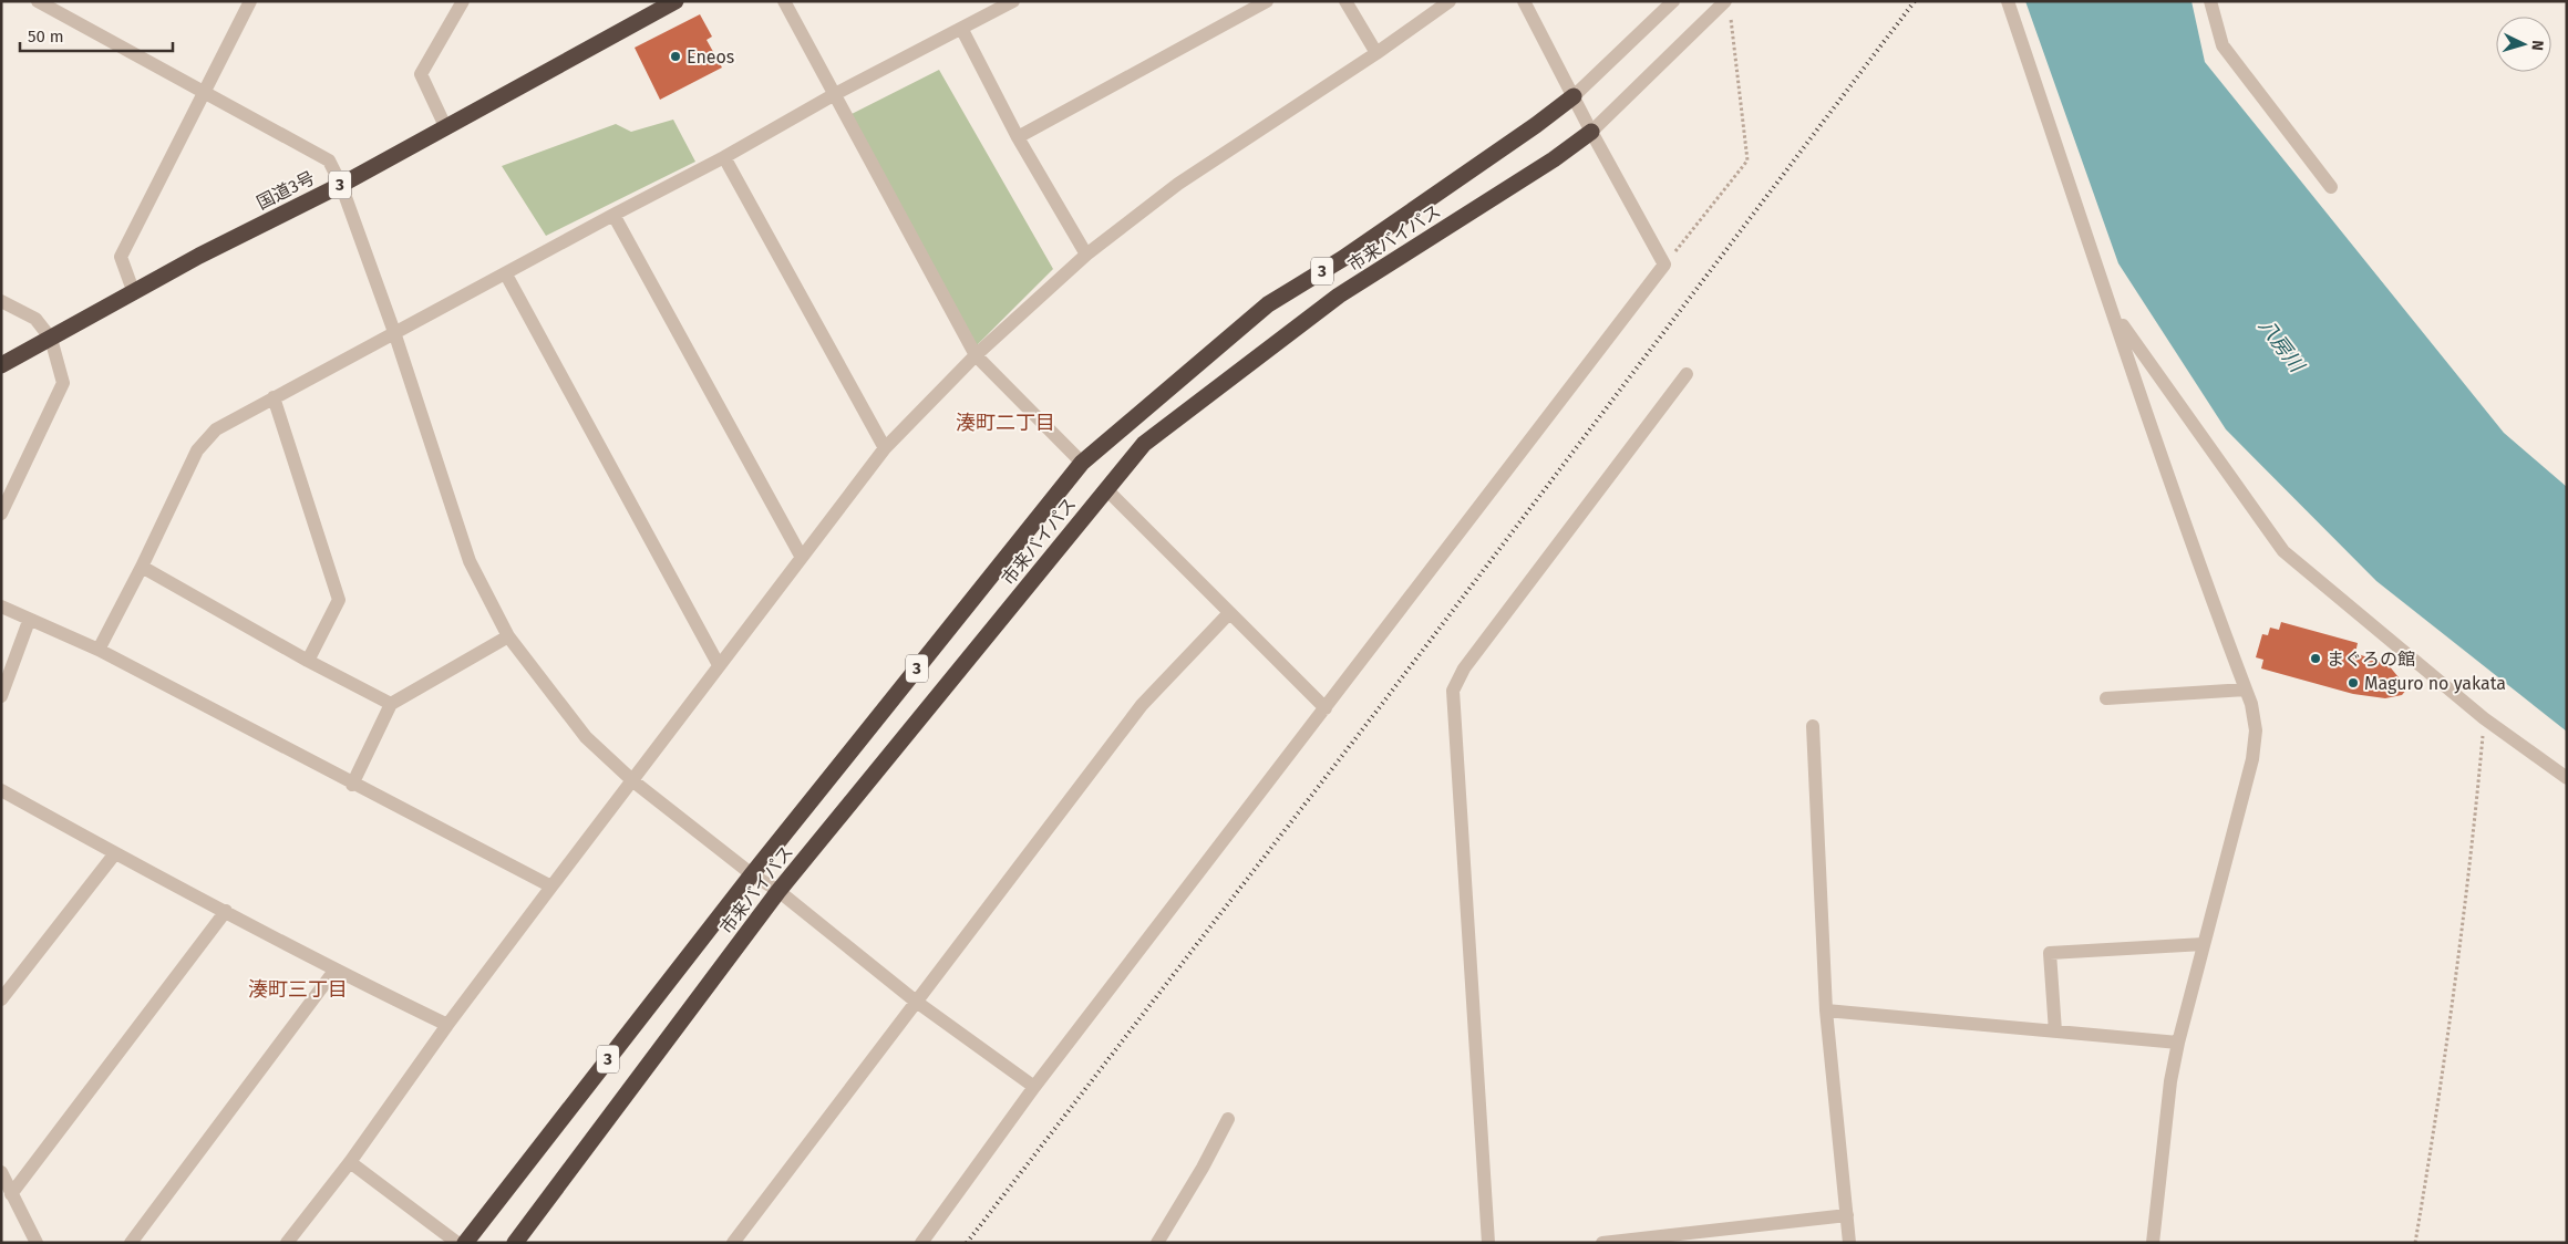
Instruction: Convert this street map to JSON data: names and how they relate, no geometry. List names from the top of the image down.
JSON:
{
  "streets": {
    "highway": ["3", "国道3号", "市来バイパス"]
  },
  "districts": ["湊町二丁目", "湊町三丁目"],
  "water": ["八房川"],
  "places": ["Eneos", "まぐろの館", "Maguro no yakata"],
  "scale_bar": "50 m",
  "north": "right"
}
